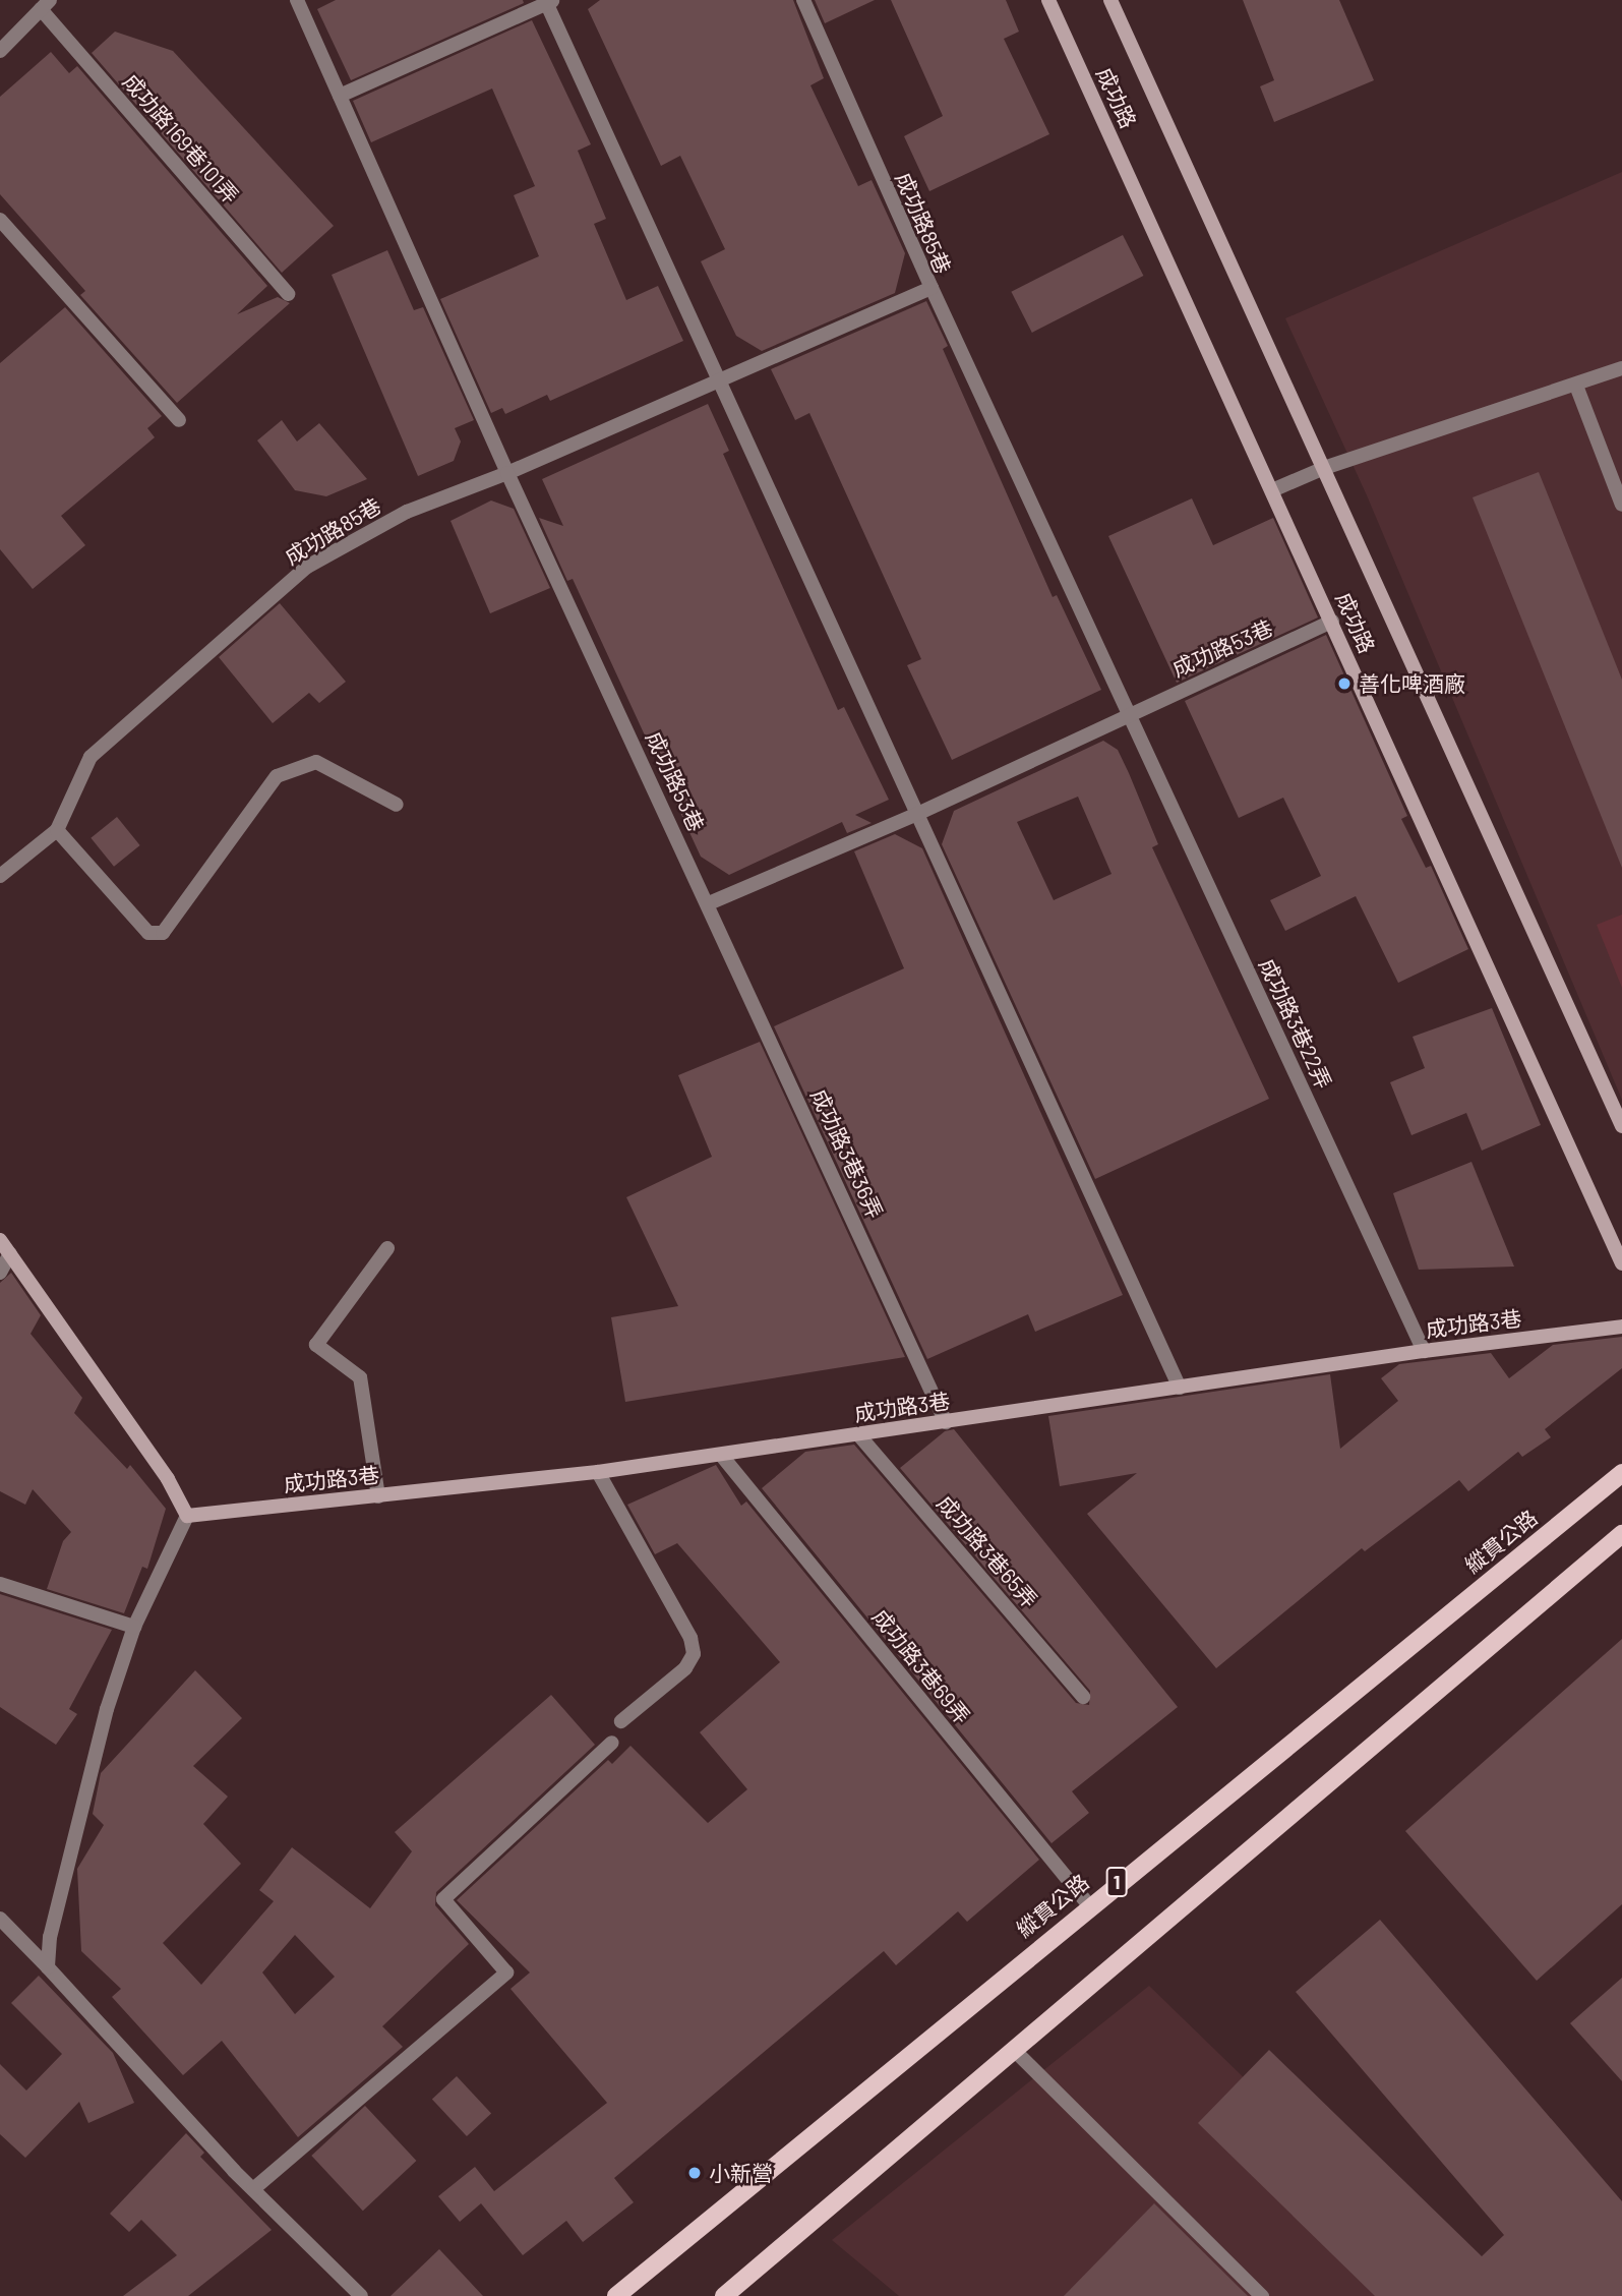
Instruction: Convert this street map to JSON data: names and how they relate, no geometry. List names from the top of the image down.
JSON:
{
  "streets": {
    "main road": [
      "成功路",
      "成功路3巷",
      "縱貫公路",
      "1"
    ],
    "street": [
      "成功路169巷101弄",
      "成功路85巷",
      "成功路53巷",
      "成功路3巷22弄",
      "成功路3巷36弄",
      "成功路3巷65弄",
      "成功路3巷69弄"
    ]
  },
  "crossings": [
    ["成功路", "成功路53巷"],
    ["成功路85巷", "成功路53巷"],
    ["成功路53巷", "成功路3巷22弄"],
    ["成功路53巷", "成功路3巷36弄"],
    ["成功路3巷22弄", "成功路3巷"],
    ["成功路3巷36弄", "成功路3巷"],
    ["成功路3巷", "成功路3巷65弄"],
    ["成功路3巷", "成功路3巷69弄"],
    ["縱貫公路", "成功路3巷69弄"]
  ],
  "places": ["善化啤酒廠", "小新營"]
}
